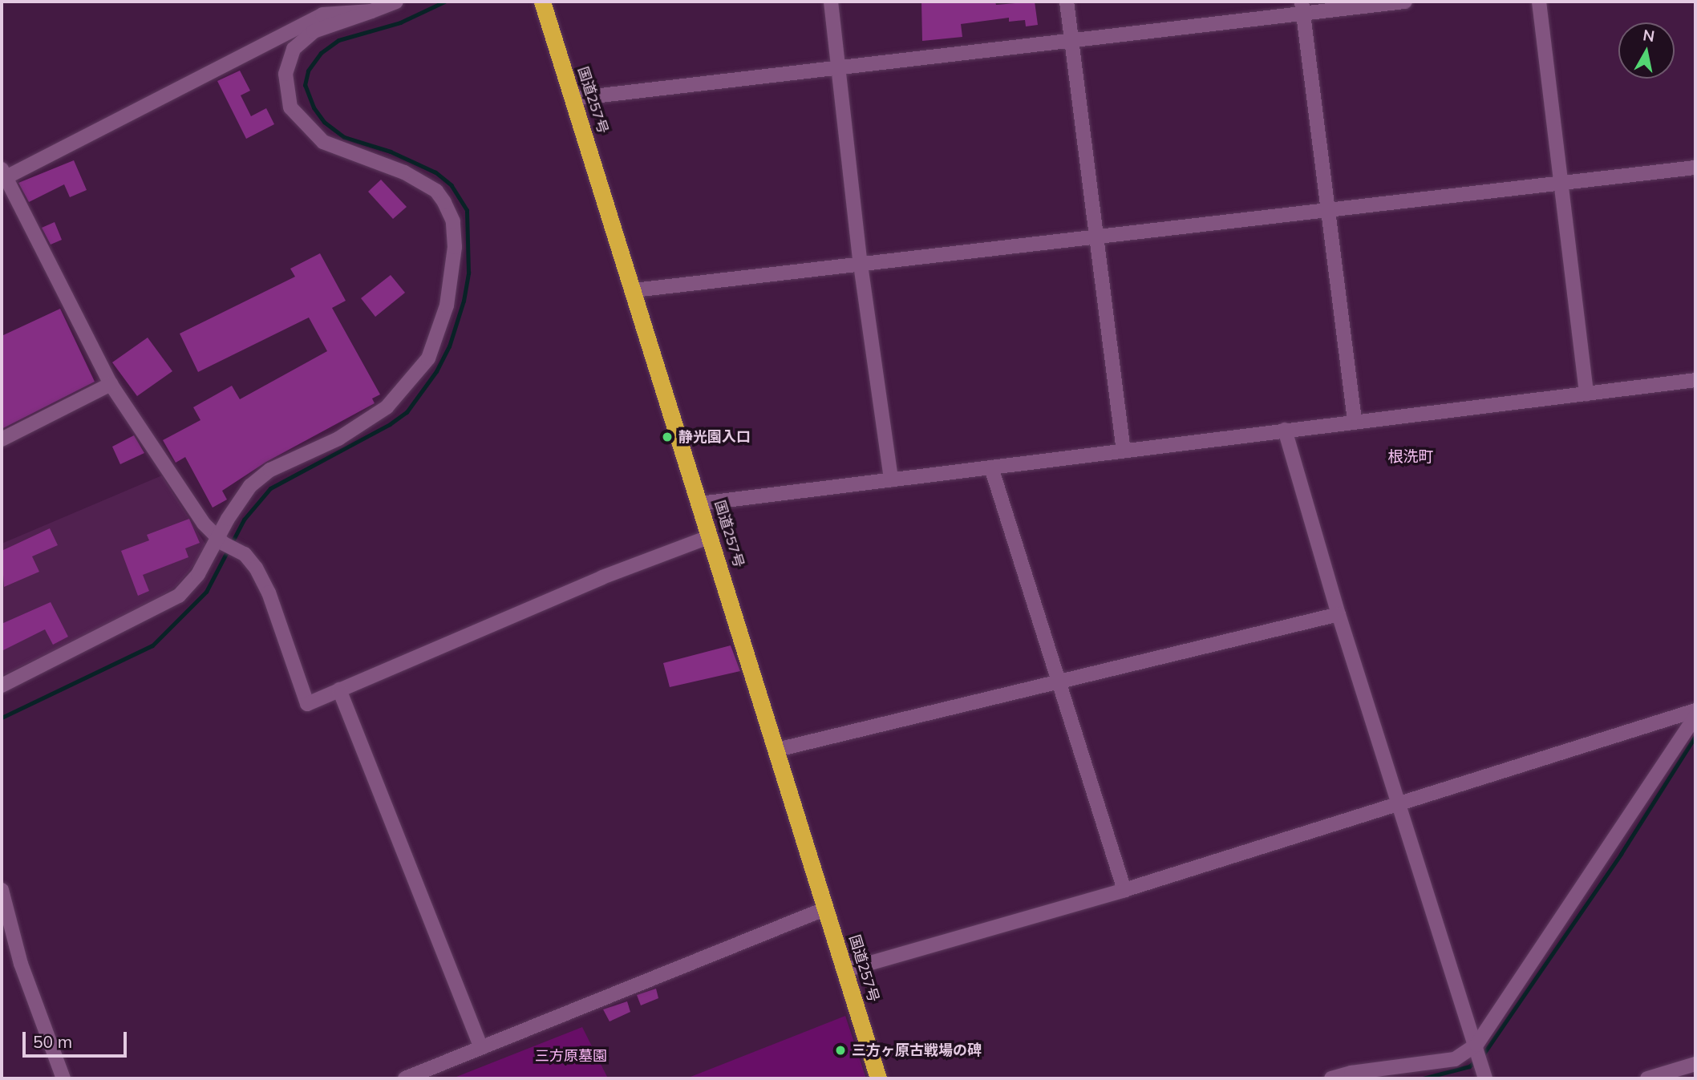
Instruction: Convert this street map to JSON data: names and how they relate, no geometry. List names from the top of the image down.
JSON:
{
  "streets": {
    "highway": ["国道257号"]
  },
  "districts": ["根洗町"],
  "parks": ["三方原墓園"],
  "places": ["静光園入口", "三方ヶ原古戦場の碑"],
  "scale_bar": "50 m",
  "north": "top"
}
